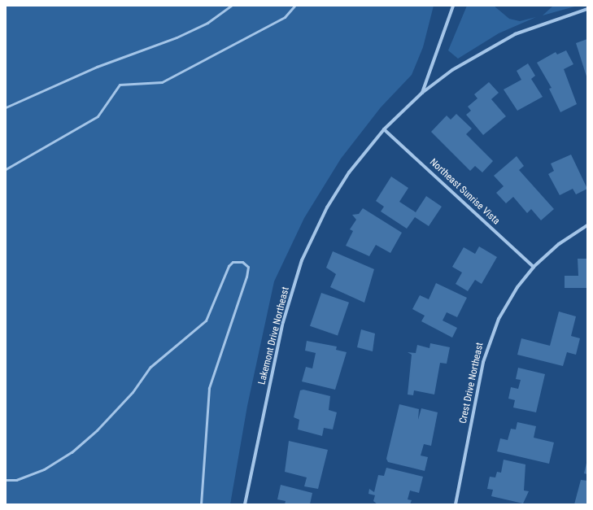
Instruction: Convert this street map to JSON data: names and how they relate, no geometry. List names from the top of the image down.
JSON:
{
  "streets": {
    "street": ["Northeast Sunrise Vista", "Lakemont Drive Northeast", "Crest Drive Northeast"]
  },
  "crossings": [
    ["Northeast Sunrise Vista", "Lakemont Drive Northeast"],
    ["Northeast Sunrise Vista", "Crest Drive Northeast"]
  ]
}
